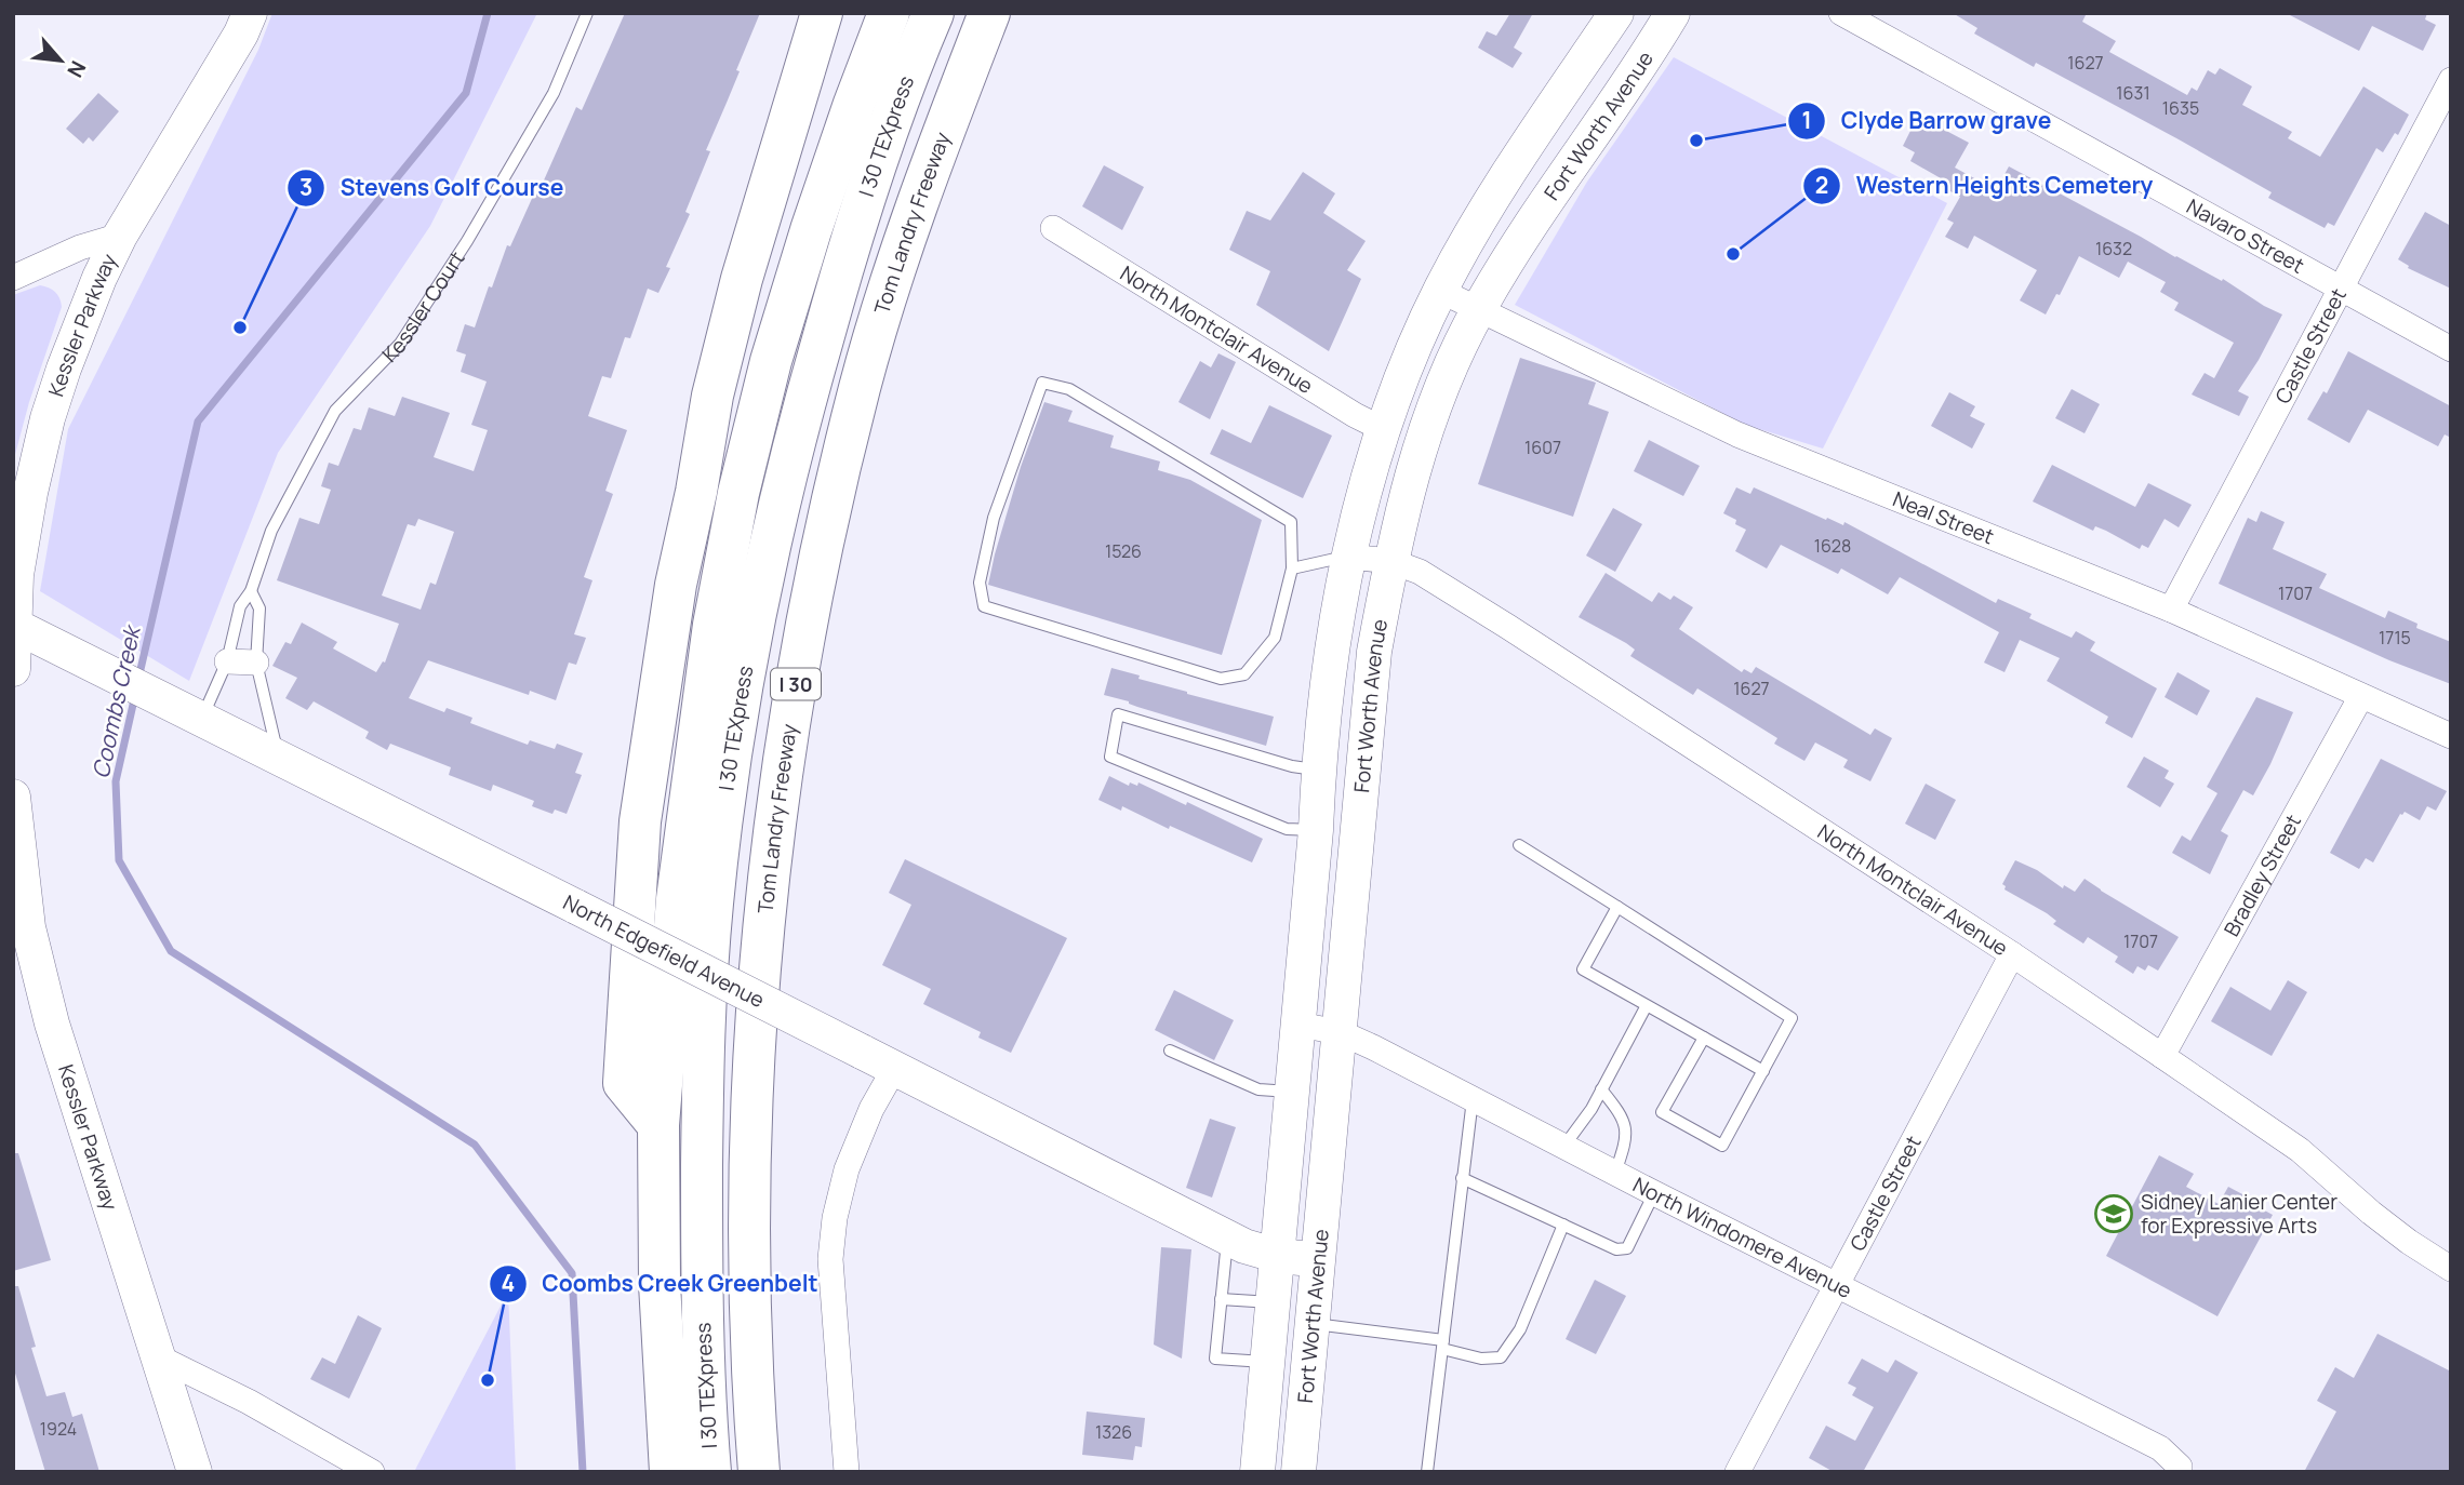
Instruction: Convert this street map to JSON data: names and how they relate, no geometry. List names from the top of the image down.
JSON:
{
  "streets": {
    "highway": ["I 30 TEXpress", "Tom Landry Freeway", "I 30"],
    "main road": ["Fort Worth Avenue", "Kessler Parkway", "North Edgefield Avenue"],
    "street": [
      "Navaro Street",
      "North Montclair Avenue",
      "Castle Street",
      "Neal Street",
      "Bradley Street",
      "North Windomere Avenue"
    ],
    "lane": ["Kessler Court"]
  },
  "crossings": [
    ["Fort Worth Avenue", "North Montclair Avenue"],
    ["Fort Worth Avenue", "Neal Street"],
    ["Fort Worth Avenue", "North Edgefield Avenue"],
    ["Fort Worth Avenue", "North Windomere Avenue"],
    ["Navaro Street", "Castle Street"],
    ["Kessler Court", "North Edgefield Avenue"],
    ["Kessler Parkway", "North Edgefield Avenue"],
    ["North Montclair Avenue", "Castle Street"],
    ["North Montclair Avenue", "Bradley Street"],
    ["Castle Street", "Neal Street"],
    ["Castle Street", "North Windomere Avenue"],
    ["Neal Street", "Bradley Street"]
  ],
  "water": ["Coombs Creek"],
  "places": {
    "other": [
      "Clyde Barrow grave",
      "Western Heights Cemetery",
      "Stevens Golf Course",
      "Coombs Creek Greenbelt"
    ],
    "school or university": ["Sidney Lanier Center for Expressive Arts"]
  },
  "house_numbers": [
    "1627",
    "1631",
    "1635",
    "1632",
    "1607",
    "1628",
    "1526",
    "1707",
    "1715",
    "1627",
    "1707",
    "1924",
    "1326"
  ],
  "north": "bottom right"
}
